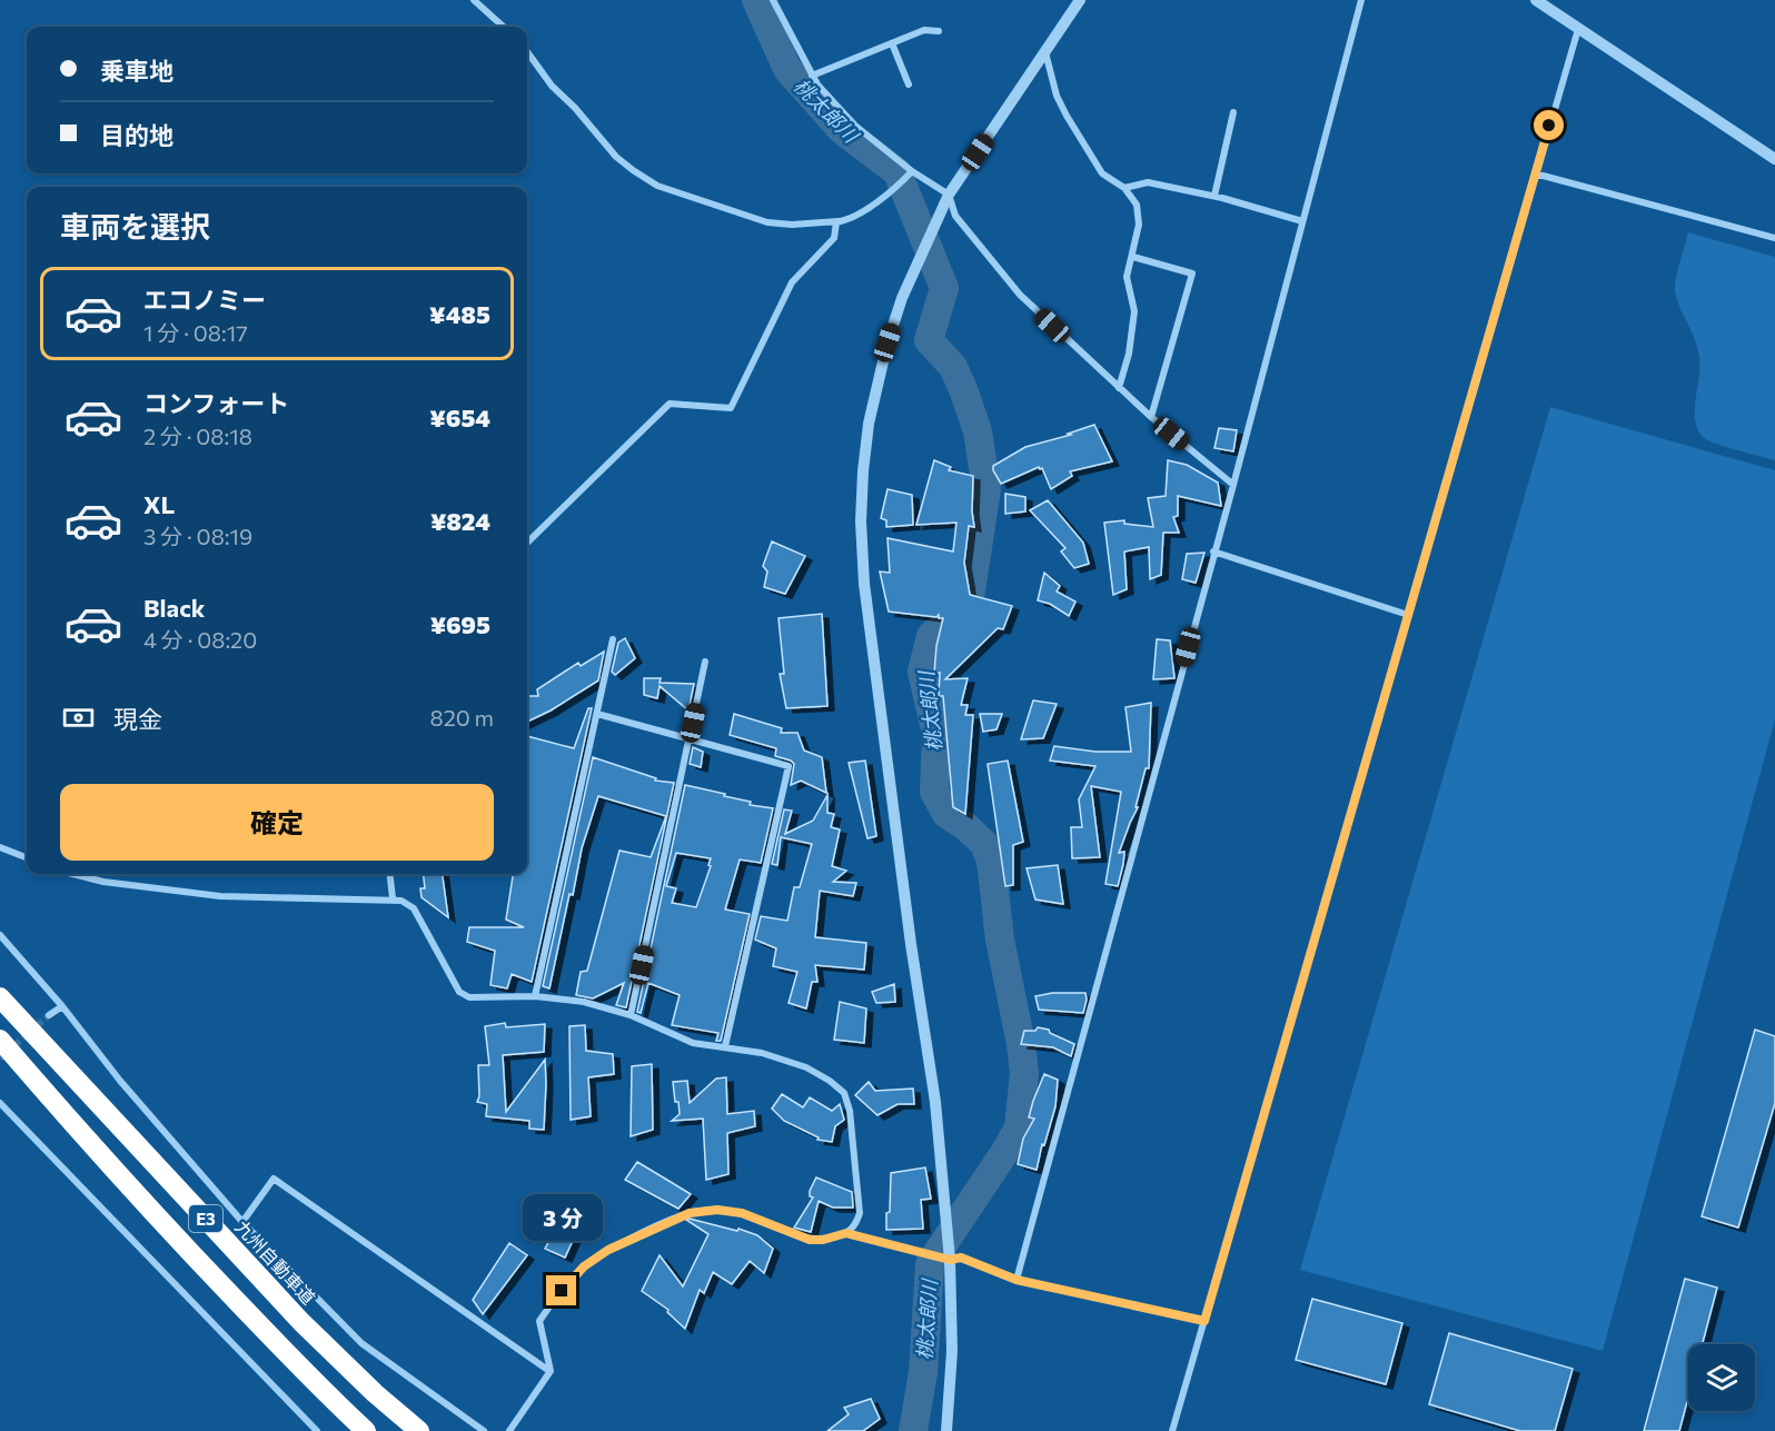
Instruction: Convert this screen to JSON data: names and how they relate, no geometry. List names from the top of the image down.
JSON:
{
  "streets": {
    "highway": ["E3", "九州自動車道"]
  },
  "water": ["桃太郎川"],
  "page": {
    "banner": ["乗車地", "目的地"],
    "heading": "車両を選択",
    "list": [
      {
        "name": "エコノミー",
        "note": "1 分 · 08:17",
        "value": "¥485"
      },
      {
        "name": "コンフォート",
        "note": "2 分 · 08:18",
        "value": "¥654"
      },
      {
        "name": "XL",
        "note": "3 分 · 08:19",
        "value": "¥824"
      },
      {
        "name": "Black",
        "note": "4 分 · 08:20",
        "value": "¥695"
      }
    ],
    "pay": ["現金", "820 m"],
    "buttons": "確定",
    "bubble": "3 分"
  }
}
